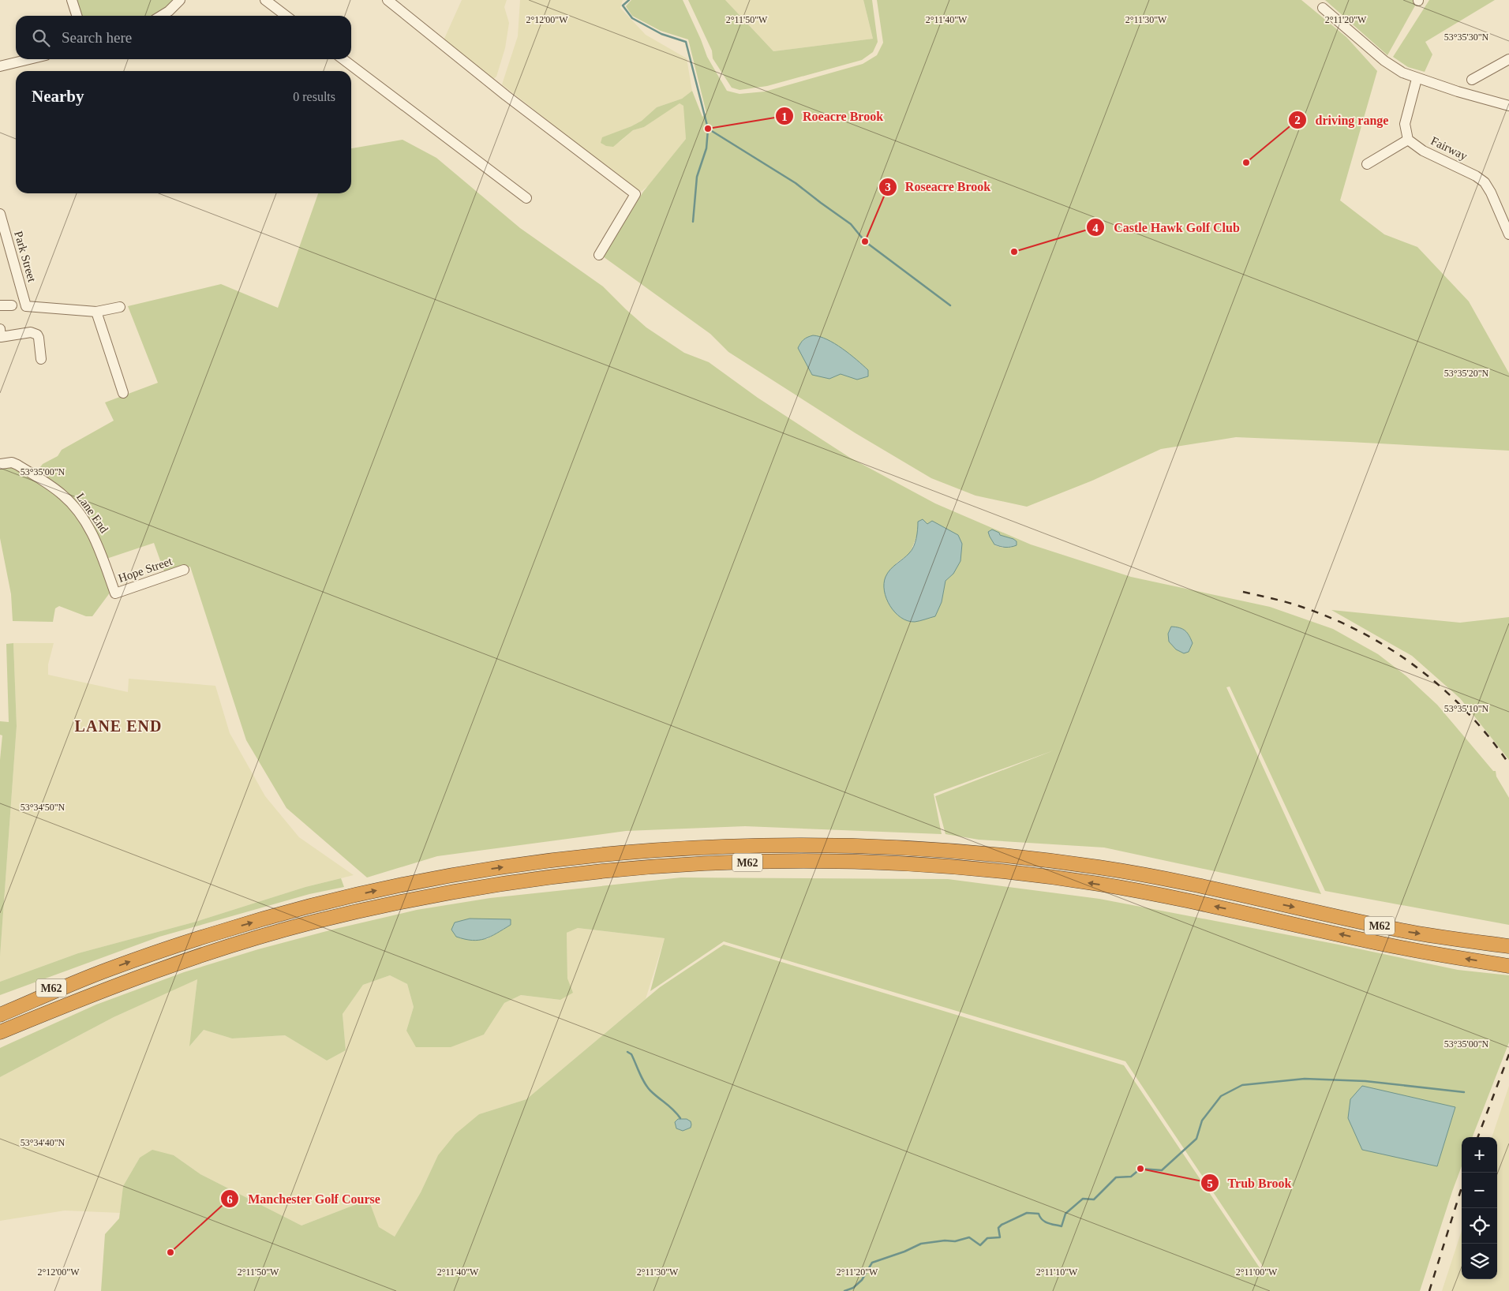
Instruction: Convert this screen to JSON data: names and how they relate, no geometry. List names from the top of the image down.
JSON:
{
  "streets": {
    "highway": ["M62"],
    "street": [
      "Fairway",
      "Park Street",
      "Lane End",
      "Hope Street"
    ]
  },
  "crossings": [
    ["Lane End", "Hope Street"]
  ],
  "districts": ["LANE END"],
  "places": [
    "Roeacre Brook",
    "driving range",
    "Roseacre Brook",
    "Castle Hawk Golf Club",
    "Trub Brook",
    "Manchester Golf Course"
  ],
  "page": {
    "search": "Search here",
    "heading": ["Nearby", "0 results"],
    "map_buttons": ["+", "−"]
  },
  "coordinates": [
    "2°12'00\"W",
    "2°11'50\"W",
    "2°11'40\"W",
    "2°11'30\"W",
    "2°11'20\"W",
    "53°35'30\"N",
    "53°35'20\"N",
    "53°35'00\"N",
    "53°35'10\"N",
    "53°34'50\"N",
    "53°34'40\"N",
    "2°11'10\"W",
    "2°11'00\"W"
  ]
}
